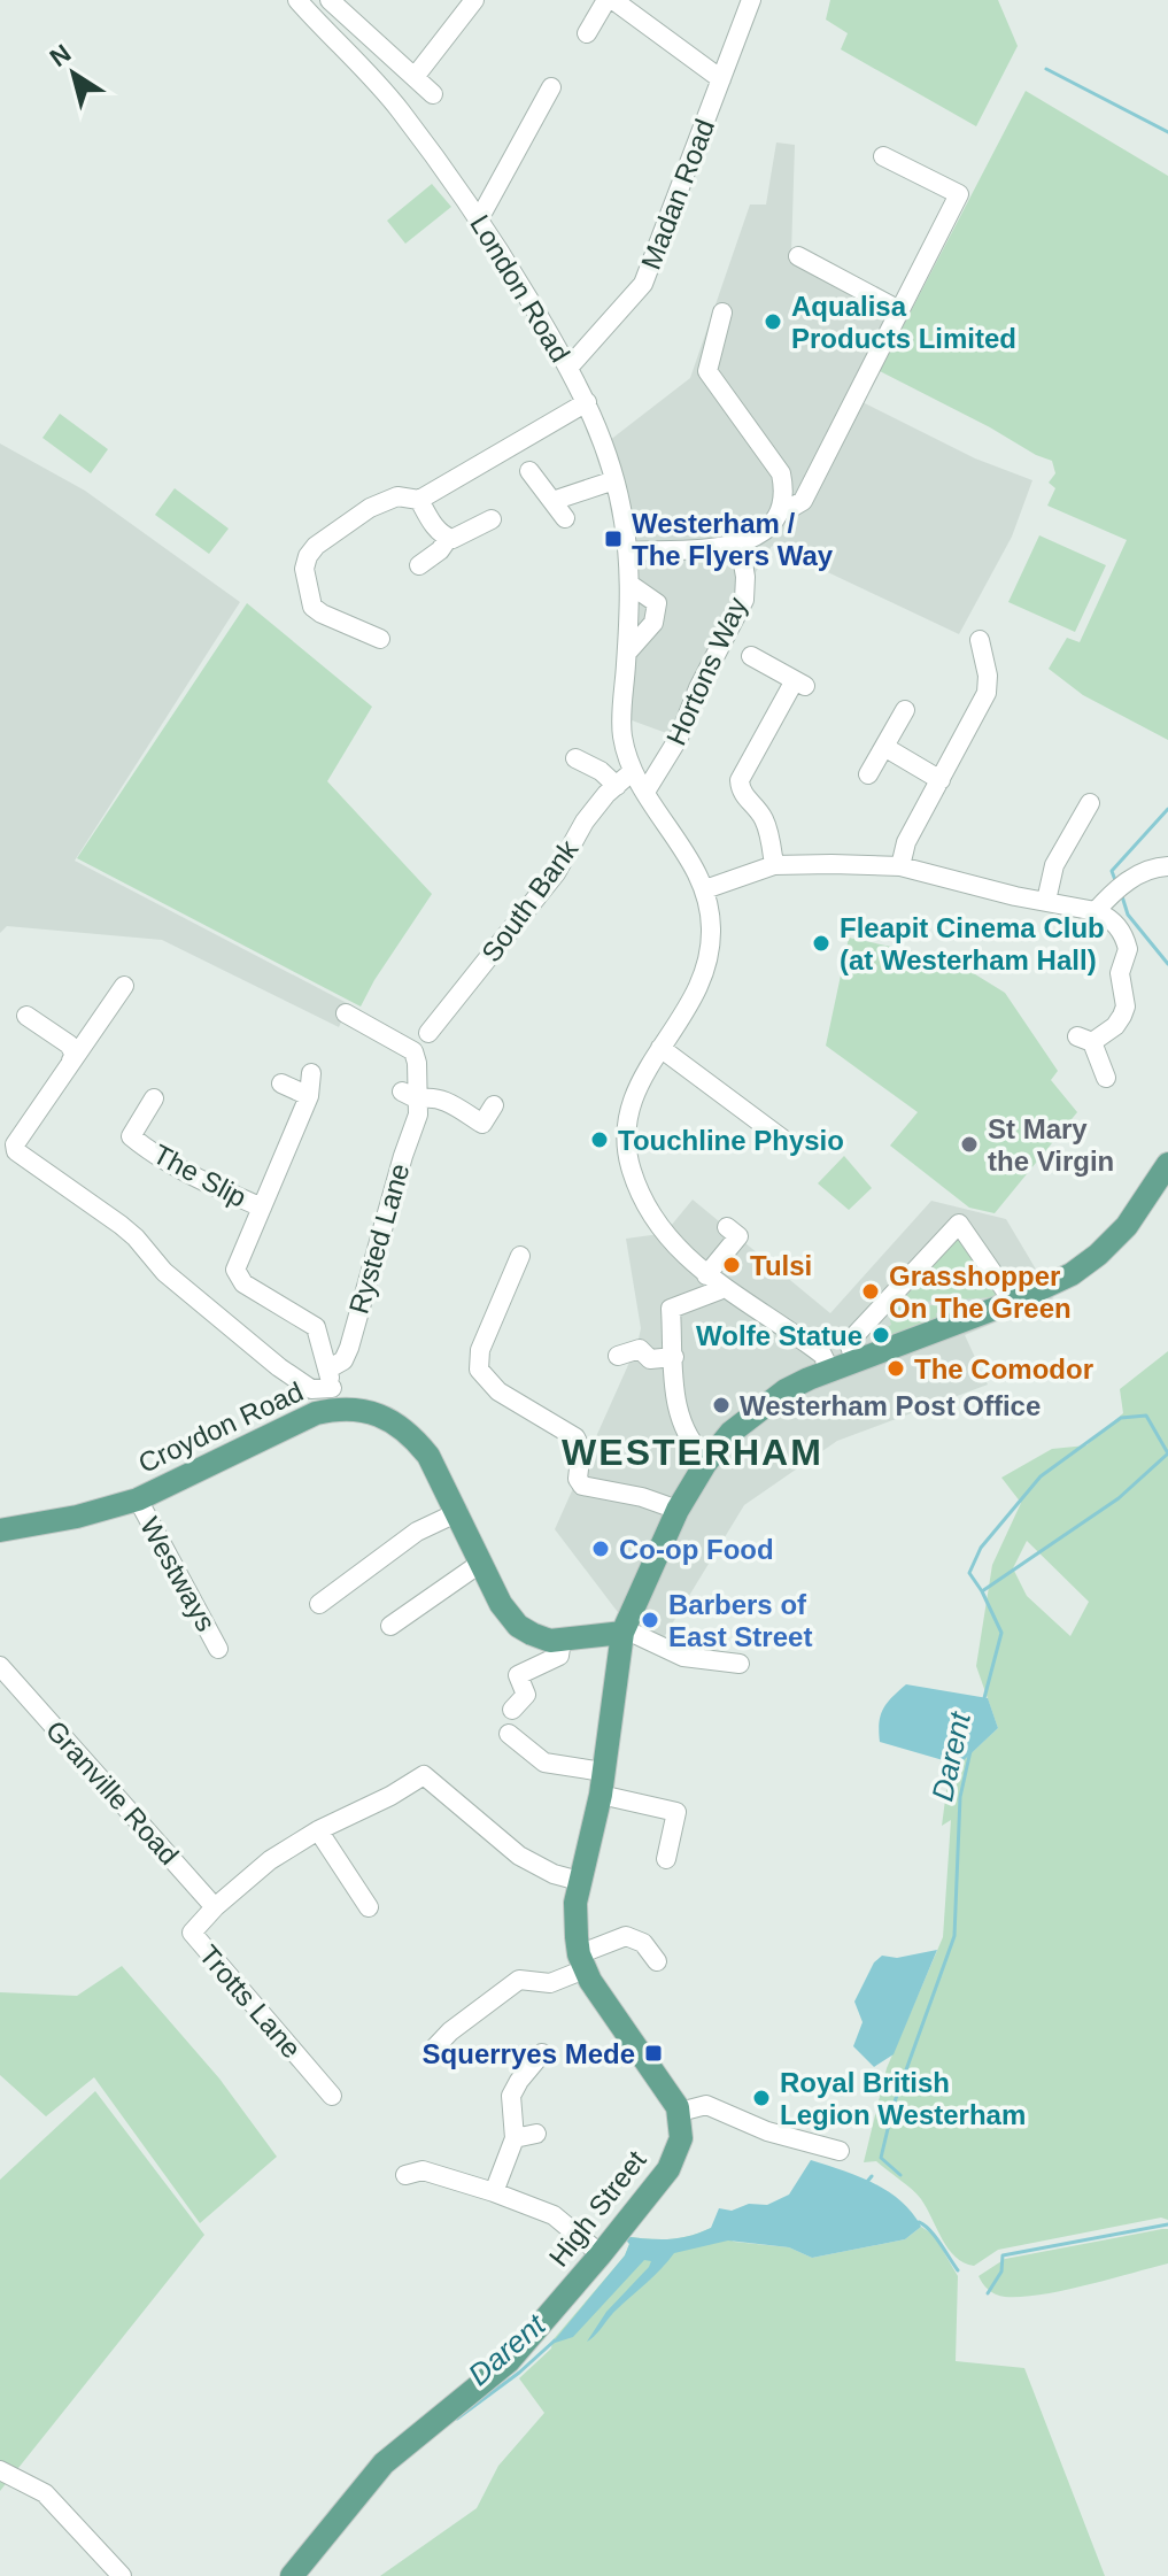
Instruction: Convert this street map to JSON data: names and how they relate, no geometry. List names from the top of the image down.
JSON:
{
  "streets": {
    "main road": ["Croydon Road", "High Street"],
    "street": [
      "Madan Road",
      "London Road",
      "Hortons Way",
      "South Bank",
      "The Slip",
      "Rysted Lane",
      "Westways",
      "Granville Road",
      "Trotts Lane"
    ]
  },
  "crossings": [
    ["Madan Road", "London Road"],
    ["London Road", "Hortons Way"],
    ["London Road", "South Bank"],
    ["Rysted Lane", "Croydon Road"],
    ["Croydon Road", "Westways"],
    ["Granville Road", "Trotts Lane"]
  ],
  "districts": ["WESTERHAM"],
  "water": ["Darent"],
  "places": {
    "other": [
      "Aqualisa Products Limited",
      "Fleapit Cinema Club (at Westerham Hall)",
      "Touchline Physio",
      "St Mary the Virgin",
      "Tulsi",
      "Grasshopper On The Green",
      "Wolfe Statue",
      "The Comodor",
      "Westerham Post Office",
      "Co-op Food",
      "Barbers of East Street",
      "Royal British Legion Westerham"
    ],
    "transit": ["Westerham / The Flyers Way", "Squerryes Mede"]
  },
  "north": "top left"
}
